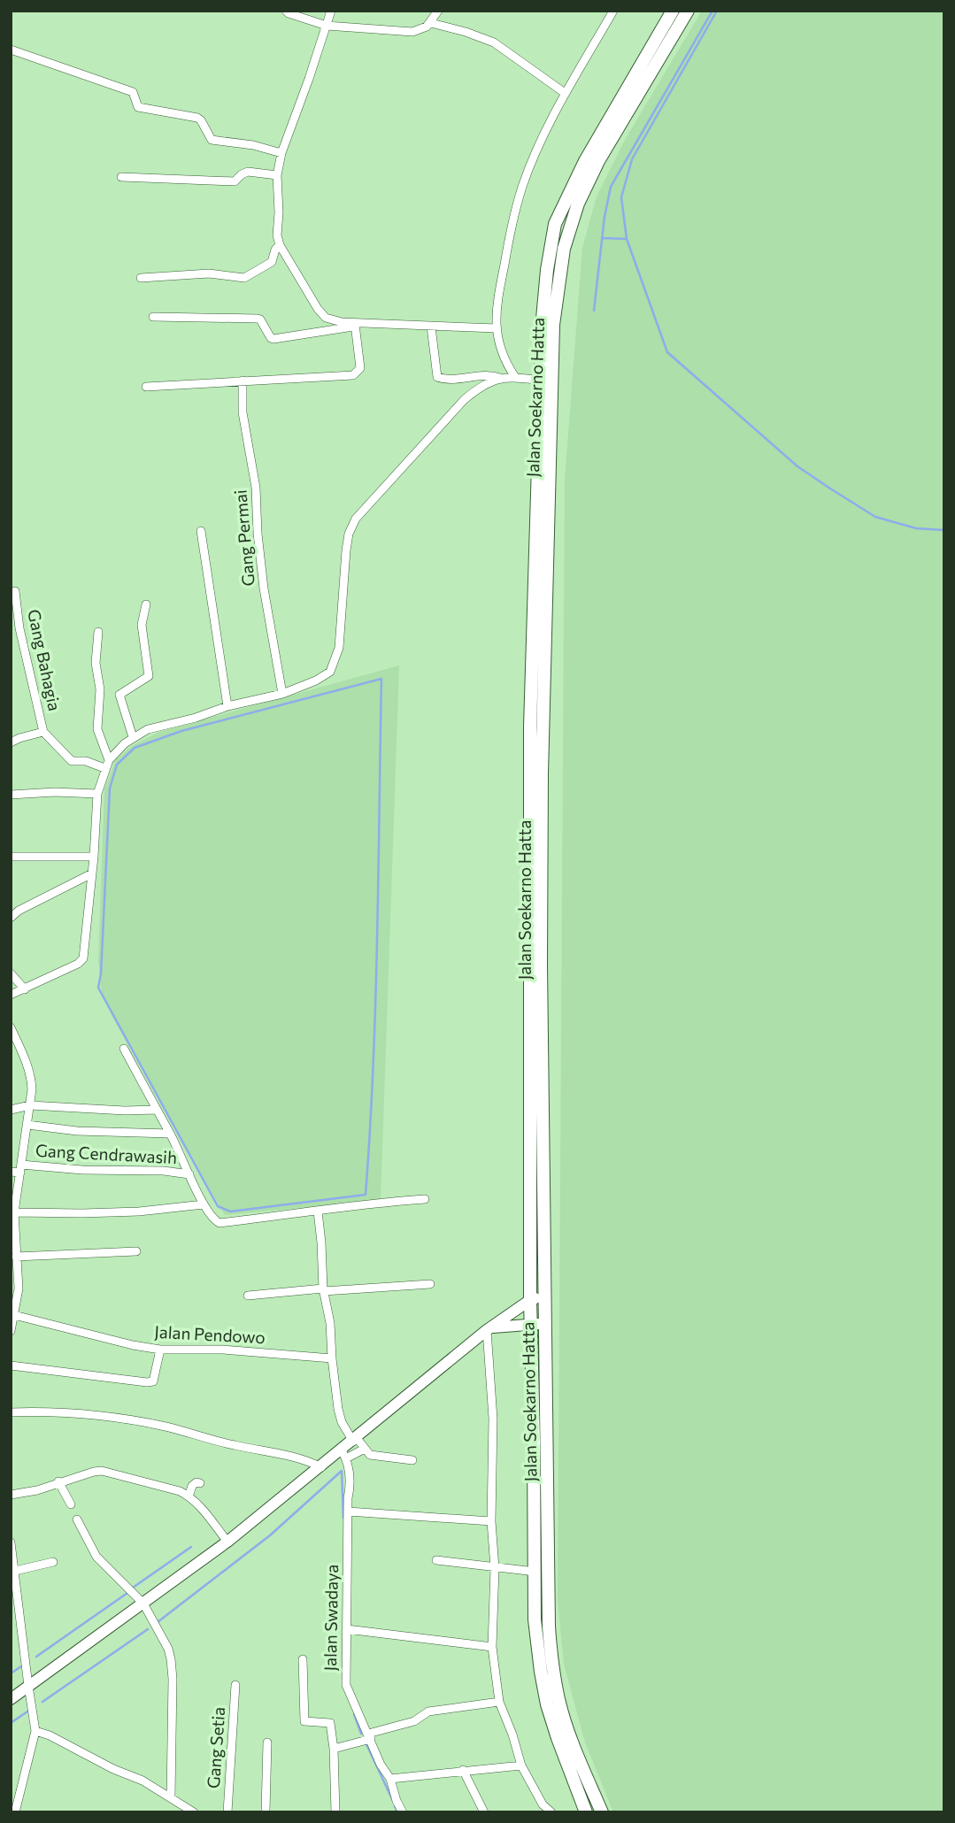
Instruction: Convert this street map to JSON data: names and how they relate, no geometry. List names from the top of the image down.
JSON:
{
  "streets": {
    "highway": ["Jalan Soekarno Hatta"],
    "street": [
      "Gang Permai",
      "Gang Bahagia",
      "Gang Cendrawasih",
      "Jalan Pendowo",
      "Jalan Swadaya",
      "Gang Setia"
    ]
  }
}
